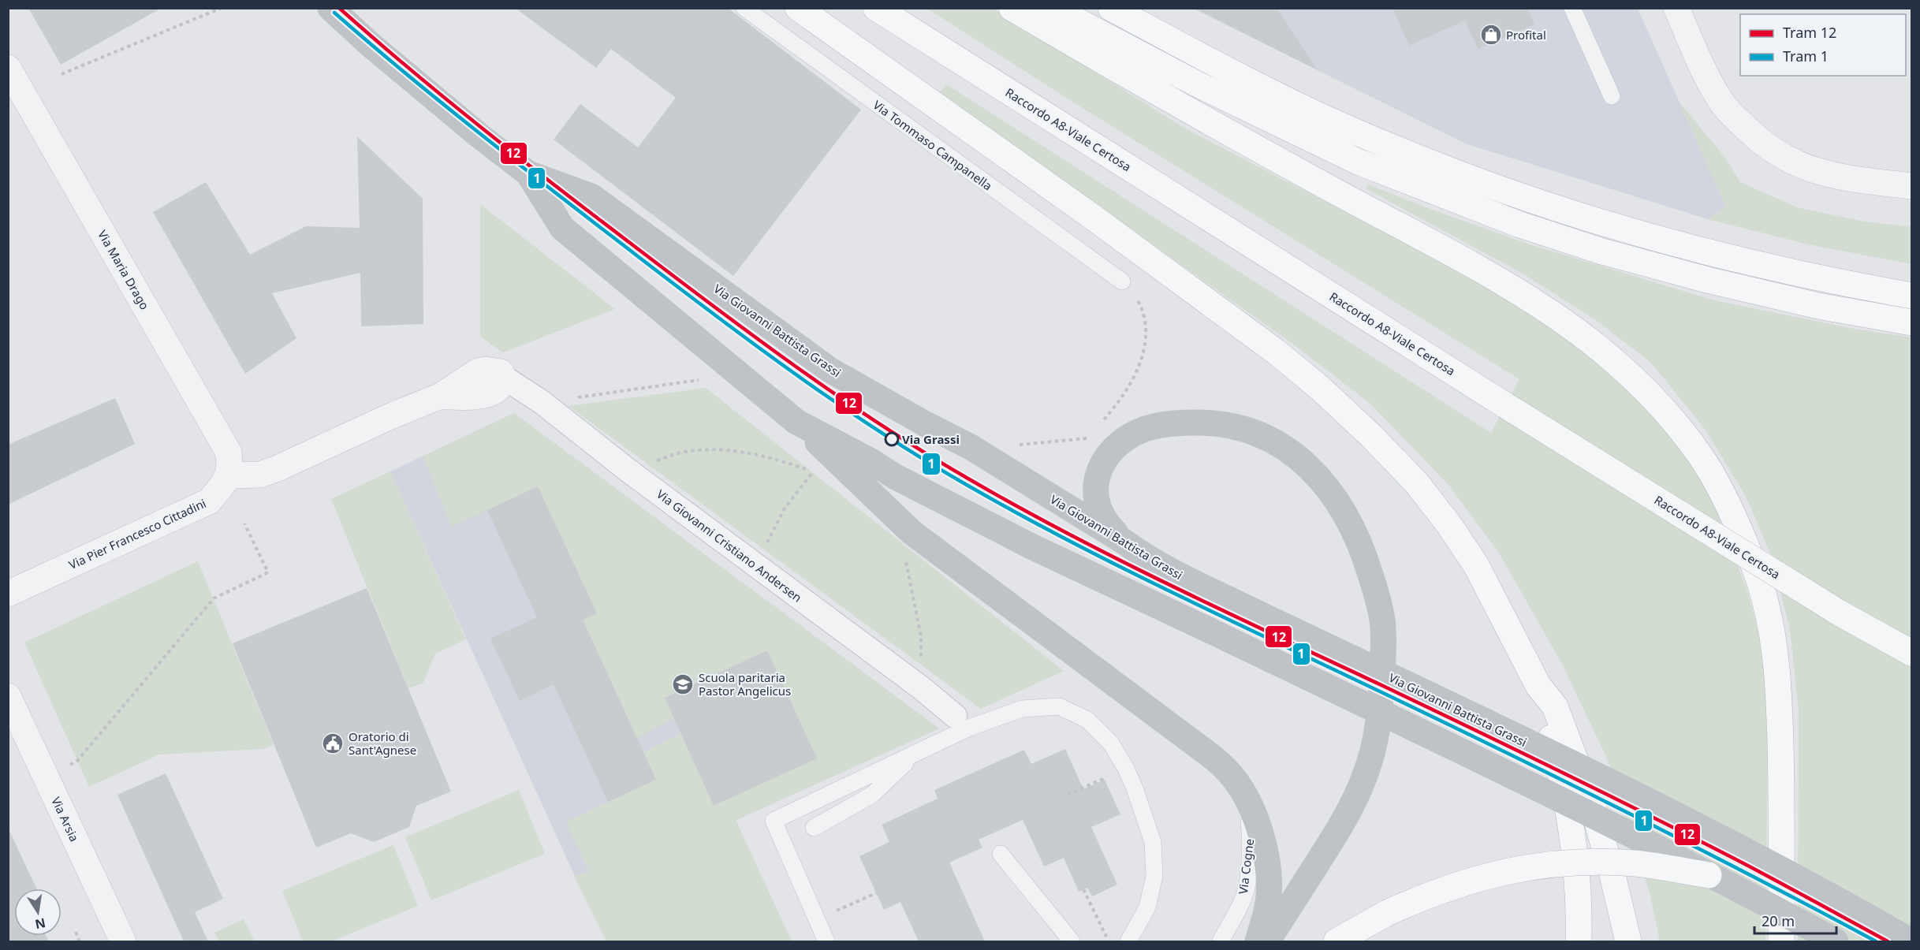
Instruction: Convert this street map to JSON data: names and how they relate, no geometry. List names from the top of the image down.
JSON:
{
  "streets": {
    "highway": ["Raccordo A8-Viale Certosa"],
    "main road": ["Via Giovanni Battista Grassi"],
    "street": [
      "Via Maria Drago",
      "Via Pier Francesco Cittadini",
      "Via Giovanni Cristiano Andersen",
      "Via Arsia"
    ],
    "lane": ["Via Tommaso Campanella", "Via Cogne"]
  },
  "crossings": [
    ["Via Maria Drago", "Via Pier Francesco Cittadini"]
  ],
  "places": {
    "shop": ["Profital"],
    "other": ["Via Grassi"],
    "school or university": ["Scuola paritaria Pastor Angelicus"],
    "public building": ["Oratorio di Sant'Agnese"]
  },
  "lines": ["tram line 12", "tram line 1"],
  "legend": ["Tram 12", "Tram 1"],
  "scale_bar": "20 m",
  "north": "bottom"
}
